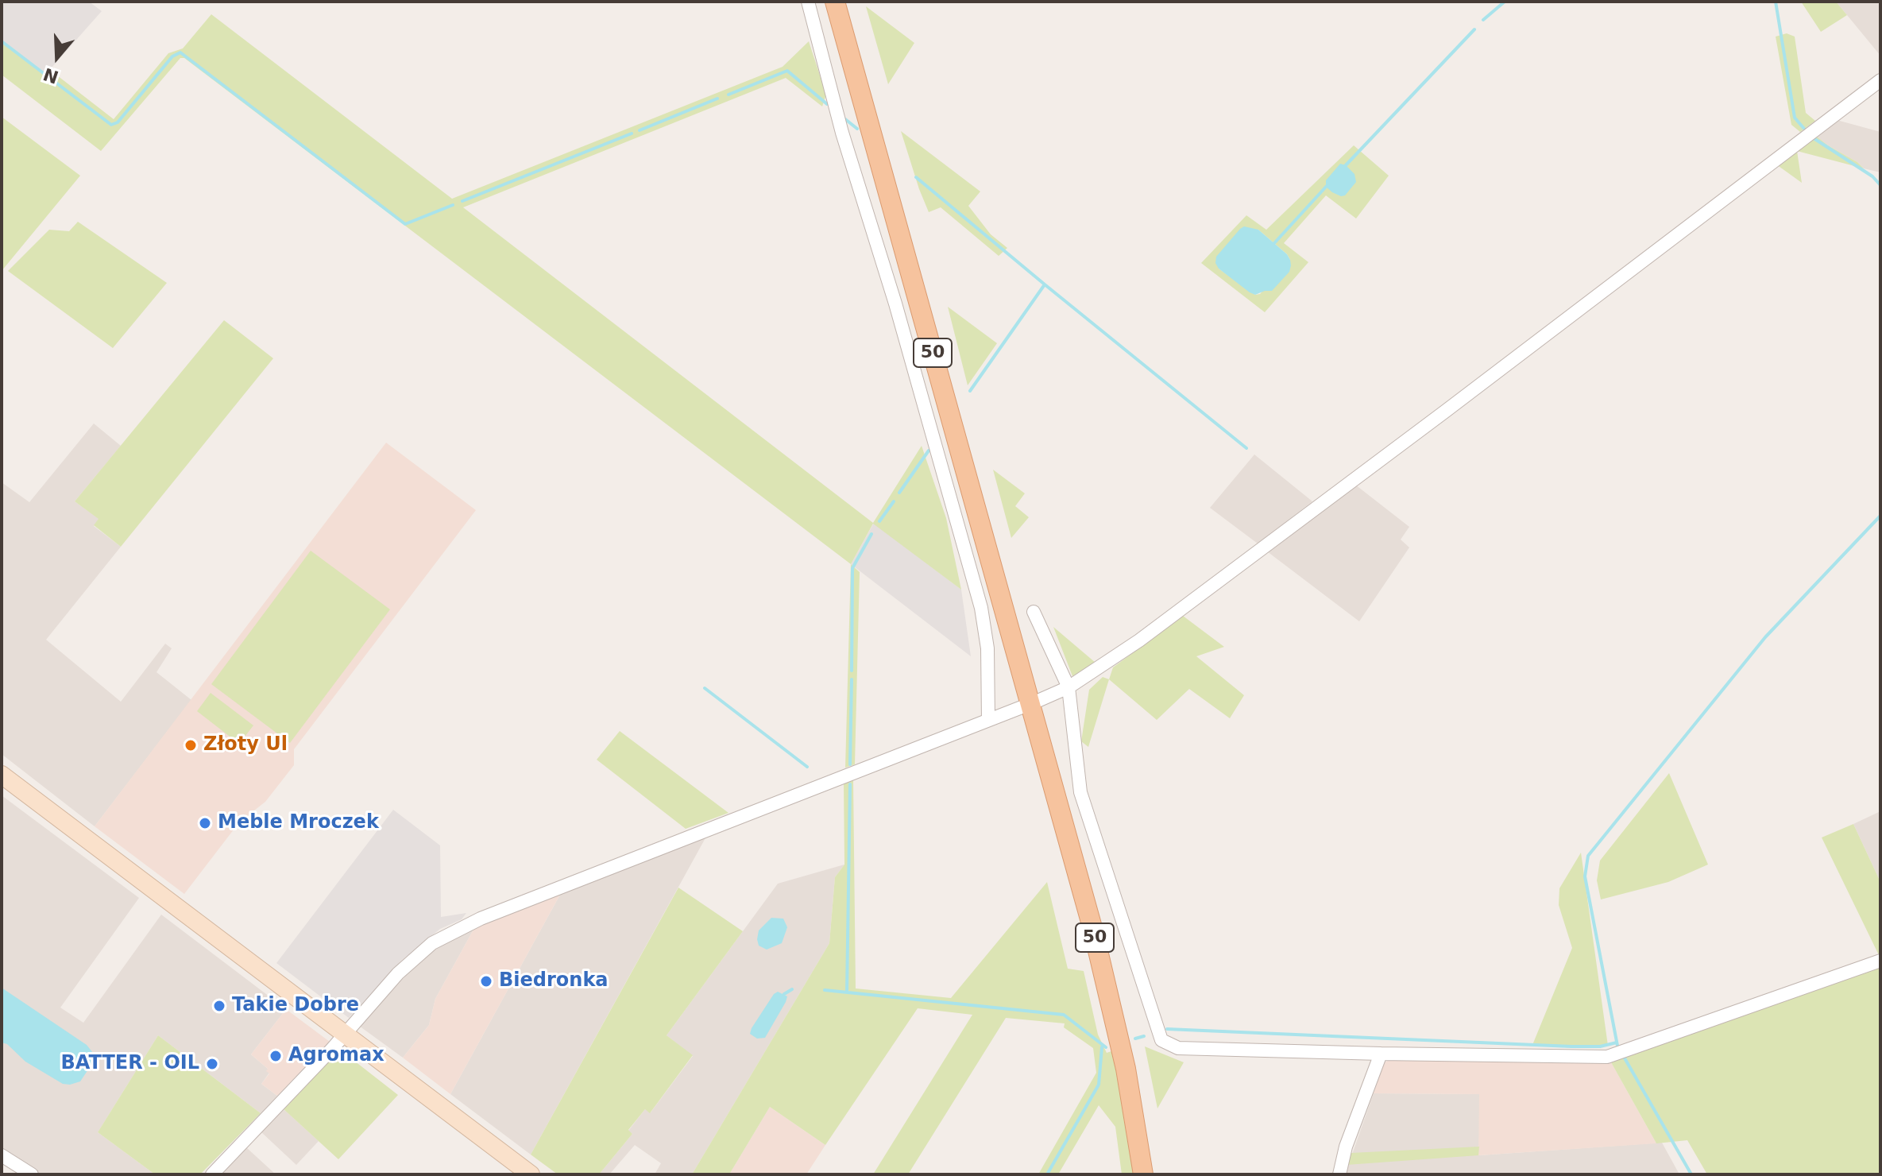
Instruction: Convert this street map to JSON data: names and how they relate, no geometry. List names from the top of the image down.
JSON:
{
  "streets": {
    "main road": ["50"]
  },
  "places": [
    "Złoty Ul",
    "Meble Mroczek",
    "Biedronka",
    "Takie Dobre",
    "Agromax",
    "BATTER - OIL"
  ],
  "north": "bottom"
}
